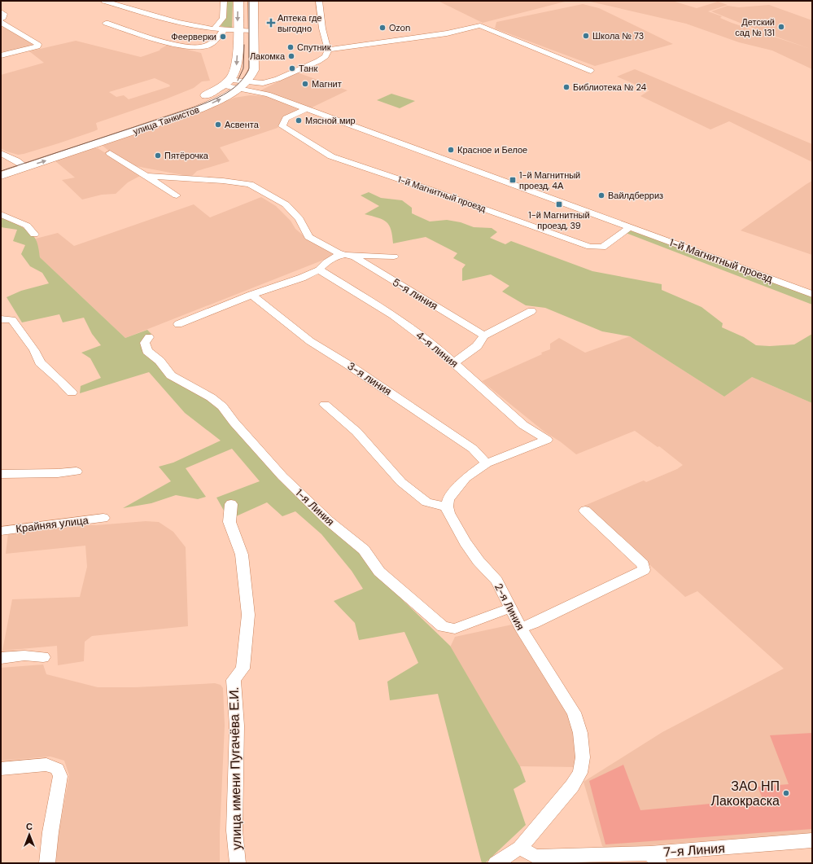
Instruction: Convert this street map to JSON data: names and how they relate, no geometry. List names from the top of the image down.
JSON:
{
  "streets": {
    "main road": ["улица Танкистов"],
    "street": [
      "1-й Магнитный проезд",
      "5-я линия",
      "4-я линия",
      "3-я линия",
      "1-я Линия",
      "Крайняя улица",
      "2-я Линия",
      "улица имени Пугачёва Е.И.",
      "7-я Линия"
    ]
  },
  "crossings": [
    ["улица Танкистов", "1-й Магнитный проезд"],
    ["4-я линия", "3-я линия"],
    ["1-я Линия", "2-я Линия"],
    ["2-я Линия", "7-я Линия"]
  ],
  "places": {
    "health": ["Аптека где выгодно"],
    "other": [
      "Детский сад № 131",
      "Ozon",
      "Школа № 73",
      "Феерверки",
      "Спутник",
      "Лакомка",
      "Танк",
      "Магнит",
      "Библиотека № 24",
      "Мясной мир",
      "Асвента",
      "Красное и Белое",
      "Пятёрочка",
      "Вайлдберриз",
      "ЗАО НП Лакокраска"
    ],
    "transit": ["1-й Магнитный проезд, 4А", "1-й Магнитный проезд, 39"]
  },
  "north": "top"
}
